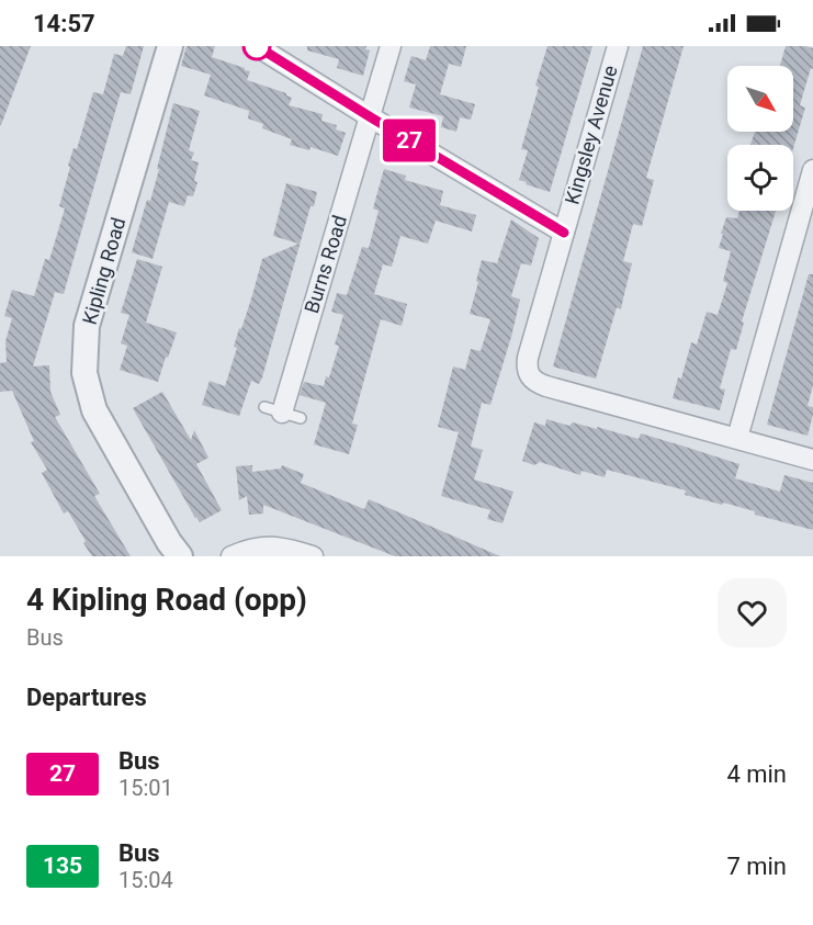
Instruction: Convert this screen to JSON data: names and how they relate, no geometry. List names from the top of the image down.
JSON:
{
  "streets": {
    "street": ["Kingsley Avenue", "Burns Road", "Kipling Road"]
  },
  "lines": ["bus line 27"],
  "north": "bottom right",
  "page": {
    "status": "14:57",
    "on_map": "27",
    "heading": [
      ["4 Kipling Road (opp)", "Bus"],
      "Departures"
    ],
    "list": [
      {
        "mark": "27",
        "name": "Bus",
        "note": "15:01",
        "value": "4 min"
      },
      {
        "mark": "135",
        "name": "Bus",
        "note": "15:04",
        "value": "7 min"
      }
    ]
  }
}
